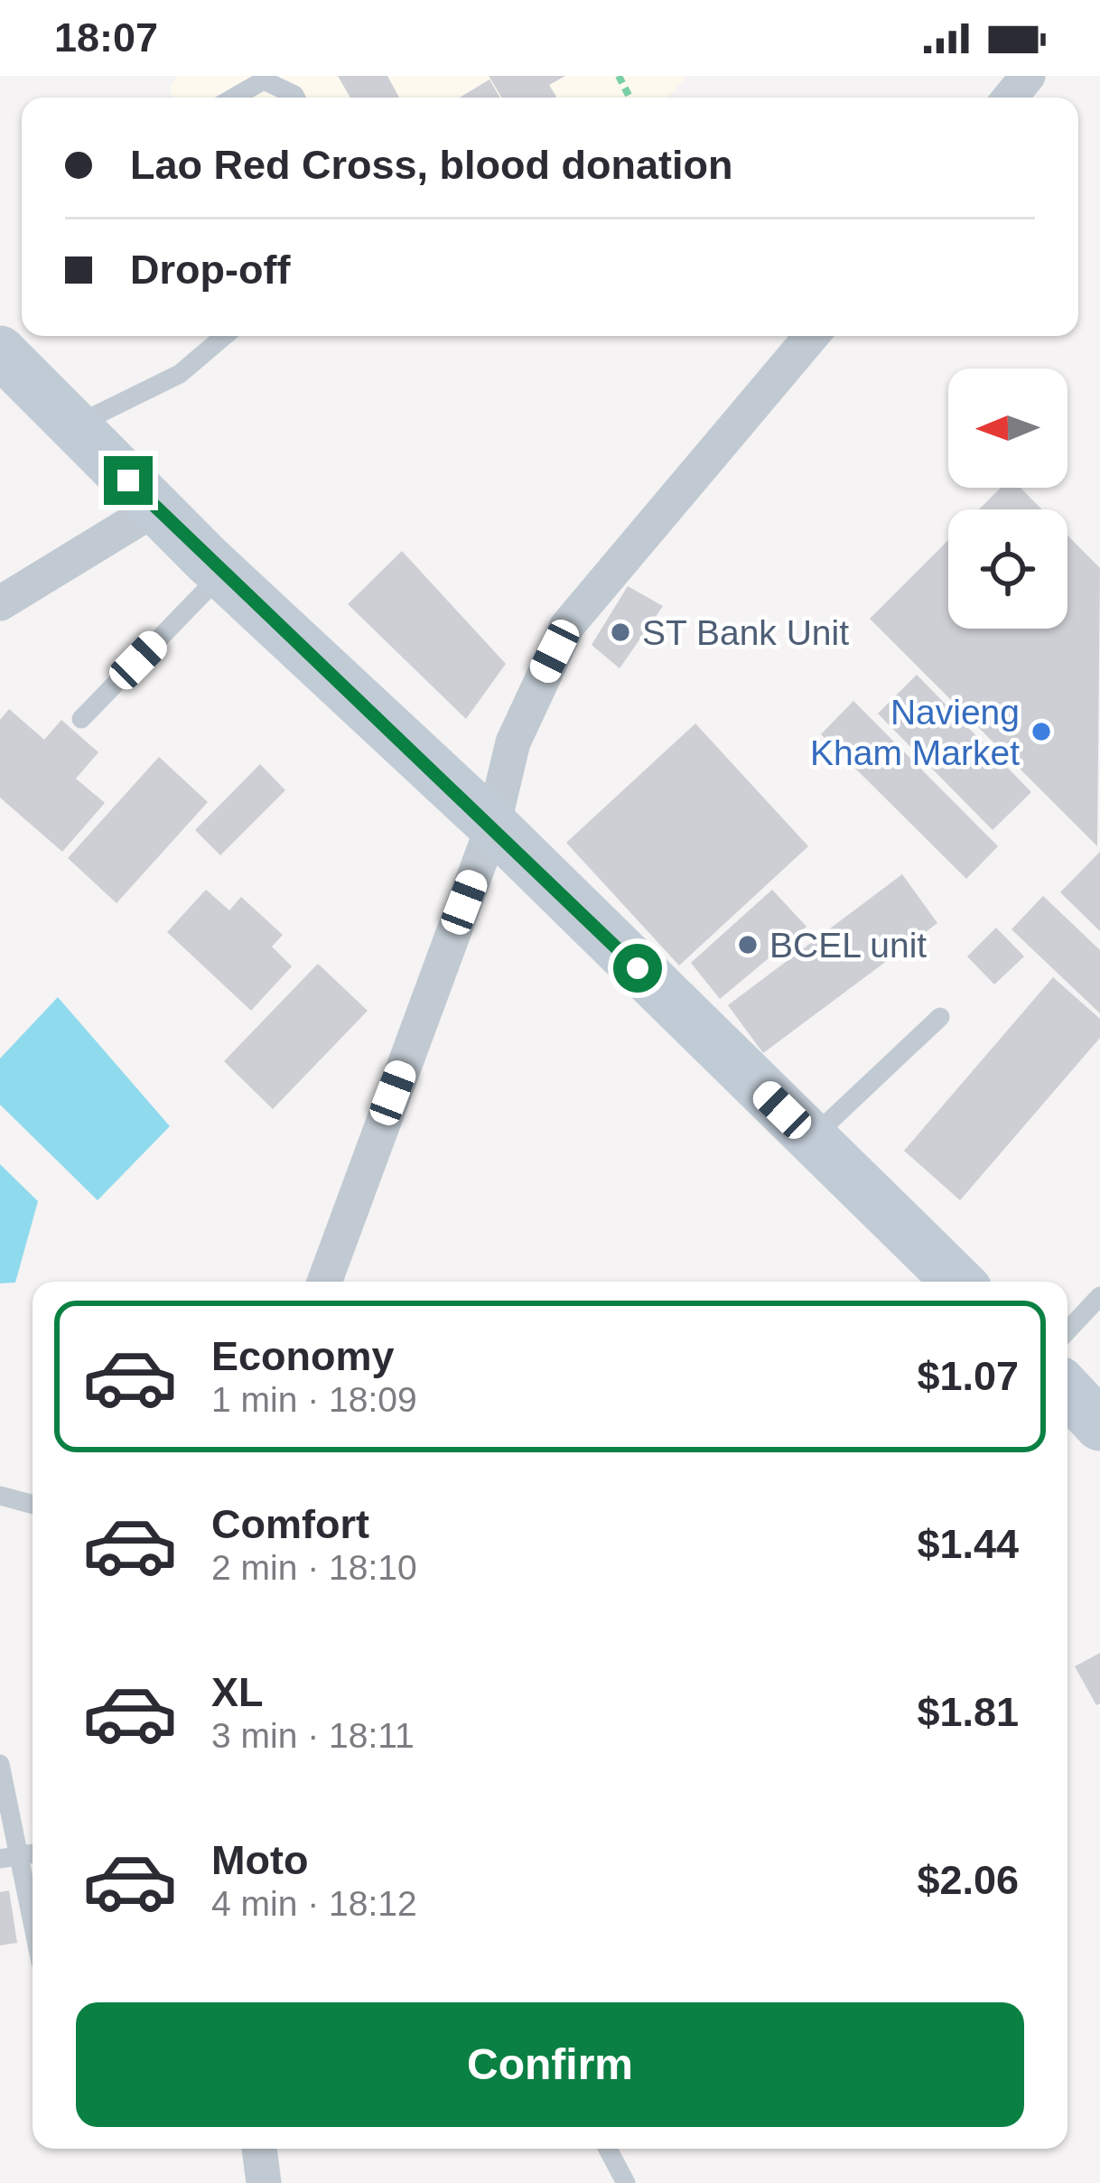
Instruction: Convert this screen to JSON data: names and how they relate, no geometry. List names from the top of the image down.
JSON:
{
  "places": ["ST Bank Unit", "Navieng Kham Market", "BCEL unit"],
  "north": "left",
  "page": {
    "status": "18:07",
    "banner": ["Lao Red Cross, blood donation", "Drop-off"],
    "list": [
      {
        "name": "Economy",
        "note": "1 min · 18:09",
        "value": "$1.07"
      },
      {
        "name": "Comfort",
        "note": "2 min · 18:10",
        "value": "$1.44"
      },
      {
        "name": "XL",
        "note": "3 min · 18:11",
        "value": "$1.81"
      },
      {
        "name": "Moto",
        "note": "4 min · 18:12",
        "value": "$2.06"
      }
    ],
    "buttons": "Confirm"
  }
}
